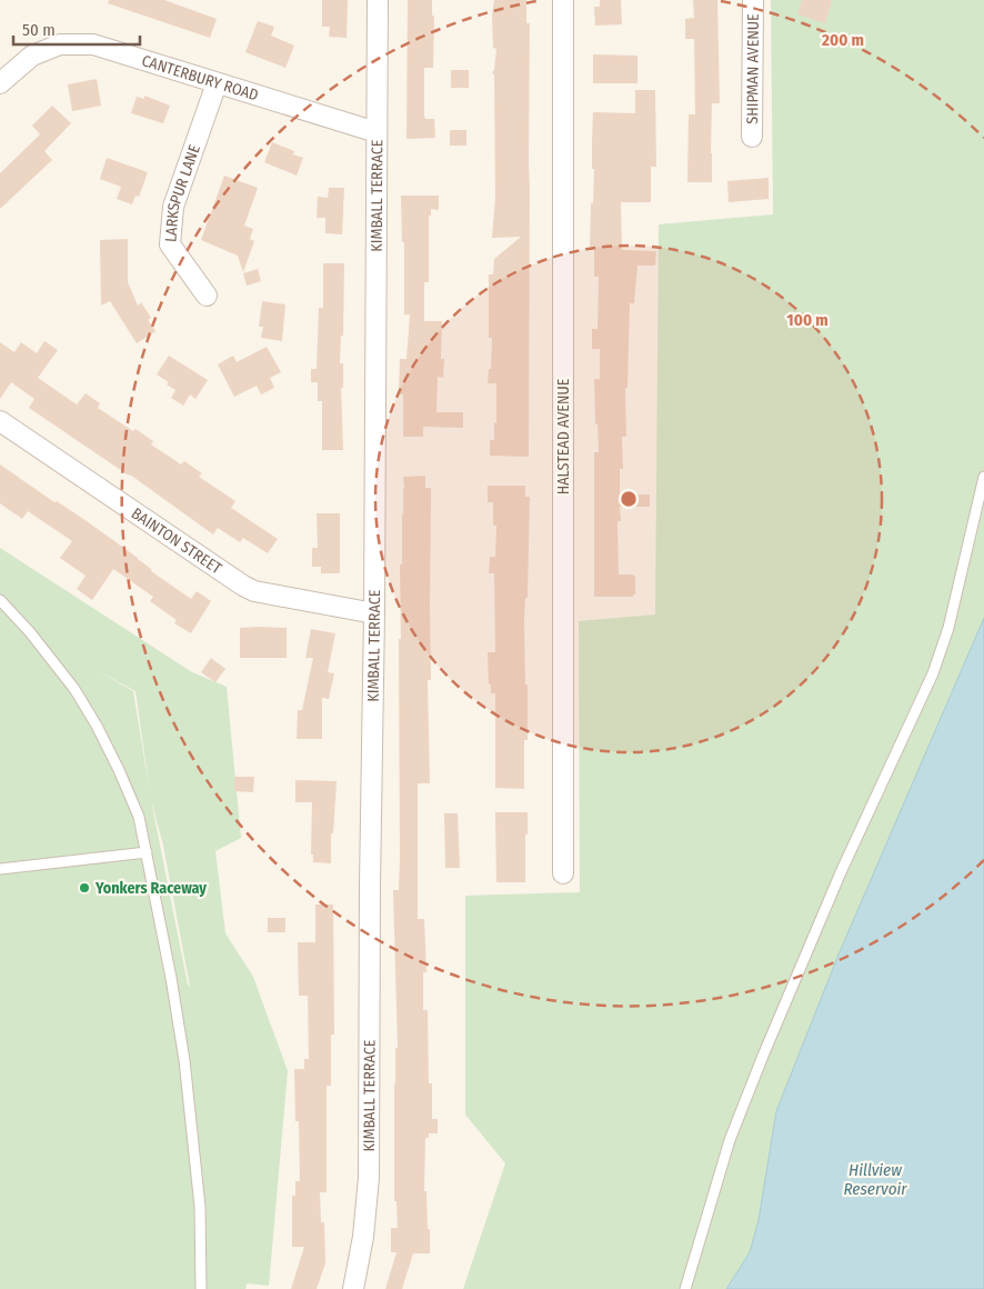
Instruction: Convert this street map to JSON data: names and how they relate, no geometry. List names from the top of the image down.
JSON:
{
  "streets": {
    "street": [
      "SHIPMAN AVENUE",
      "CANTERBURY ROAD",
      "LARKSPUR LANE",
      "KIMBALL TERRACE",
      "HALSTEAD AVENUE",
      "BAINTON STREET"
    ]
  },
  "crossings": [
    ["CANTERBURY ROAD", "LARKSPUR LANE"],
    ["CANTERBURY ROAD", "KIMBALL TERRACE"],
    ["KIMBALL TERRACE", "BAINTON STREET"]
  ],
  "water": ["Hillview Reservoir"],
  "places": ["Yonkers Raceway"],
  "scale_bar": "50 m",
  "rings": ["200 m", "100 m"]
}
